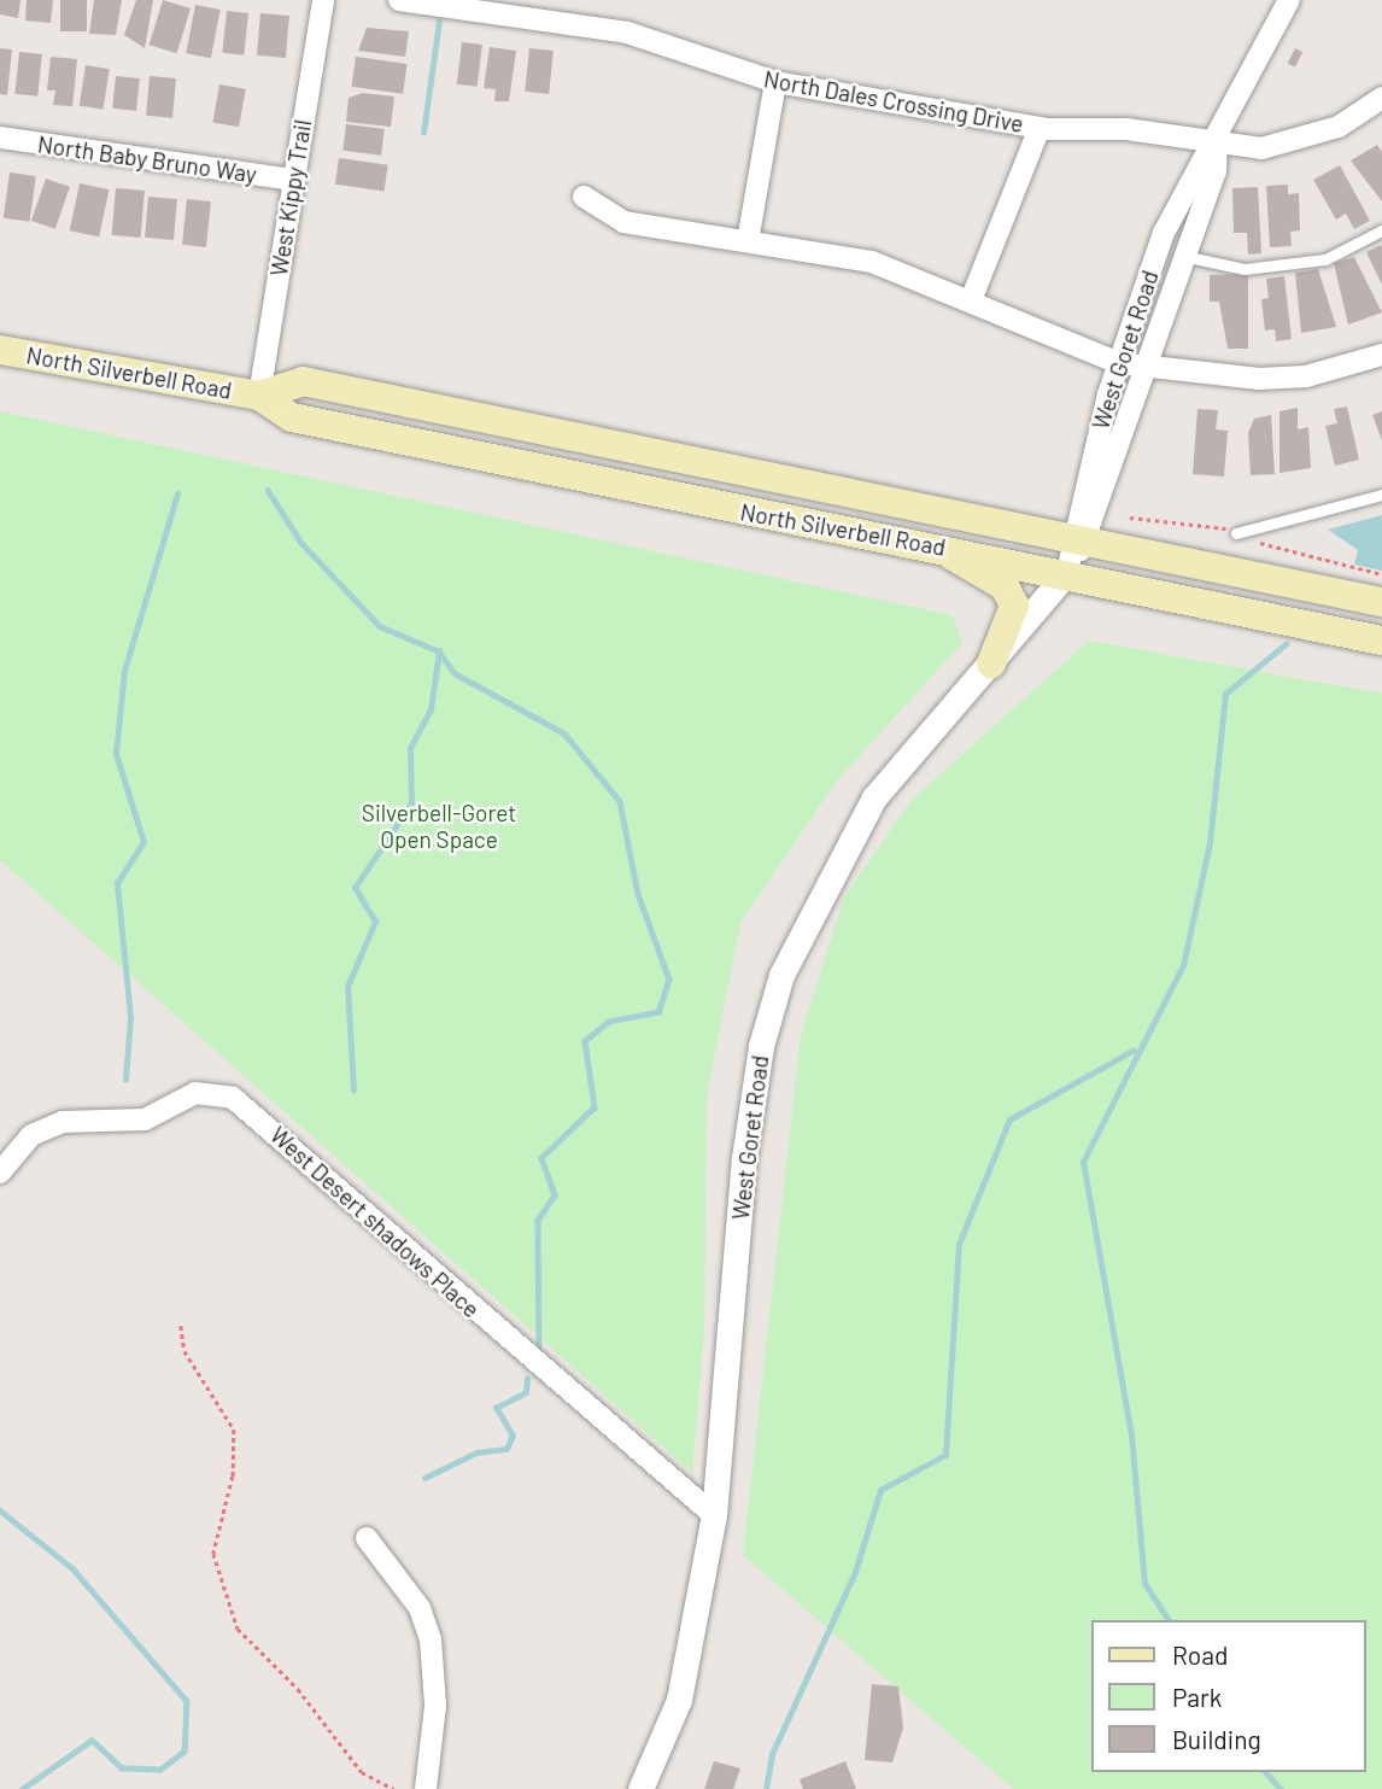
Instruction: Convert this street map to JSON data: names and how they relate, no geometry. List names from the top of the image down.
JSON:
{
  "streets": {
    "main road": ["North Silverbell Road"],
    "street": [
      "North Dales Crossing Drive",
      "North Baby Bruno Way",
      "West Kippy Trail",
      "West Goret Road",
      "West Desert shadows Place"
    ]
  },
  "crossings": [
    ["North Dales Crossing Drive", "West Goret Road"],
    ["North Baby Bruno Way", "West Kippy Trail"],
    ["West Kippy Trail", "North Silverbell Road"],
    ["West Goret Road", "North Silverbell Road"],
    ["West Goret Road", "West Desert shadows Place"]
  ],
  "parks": ["Silverbell-Goret Open Space"],
  "legend": ["Road", "Park", "Building"]
}
